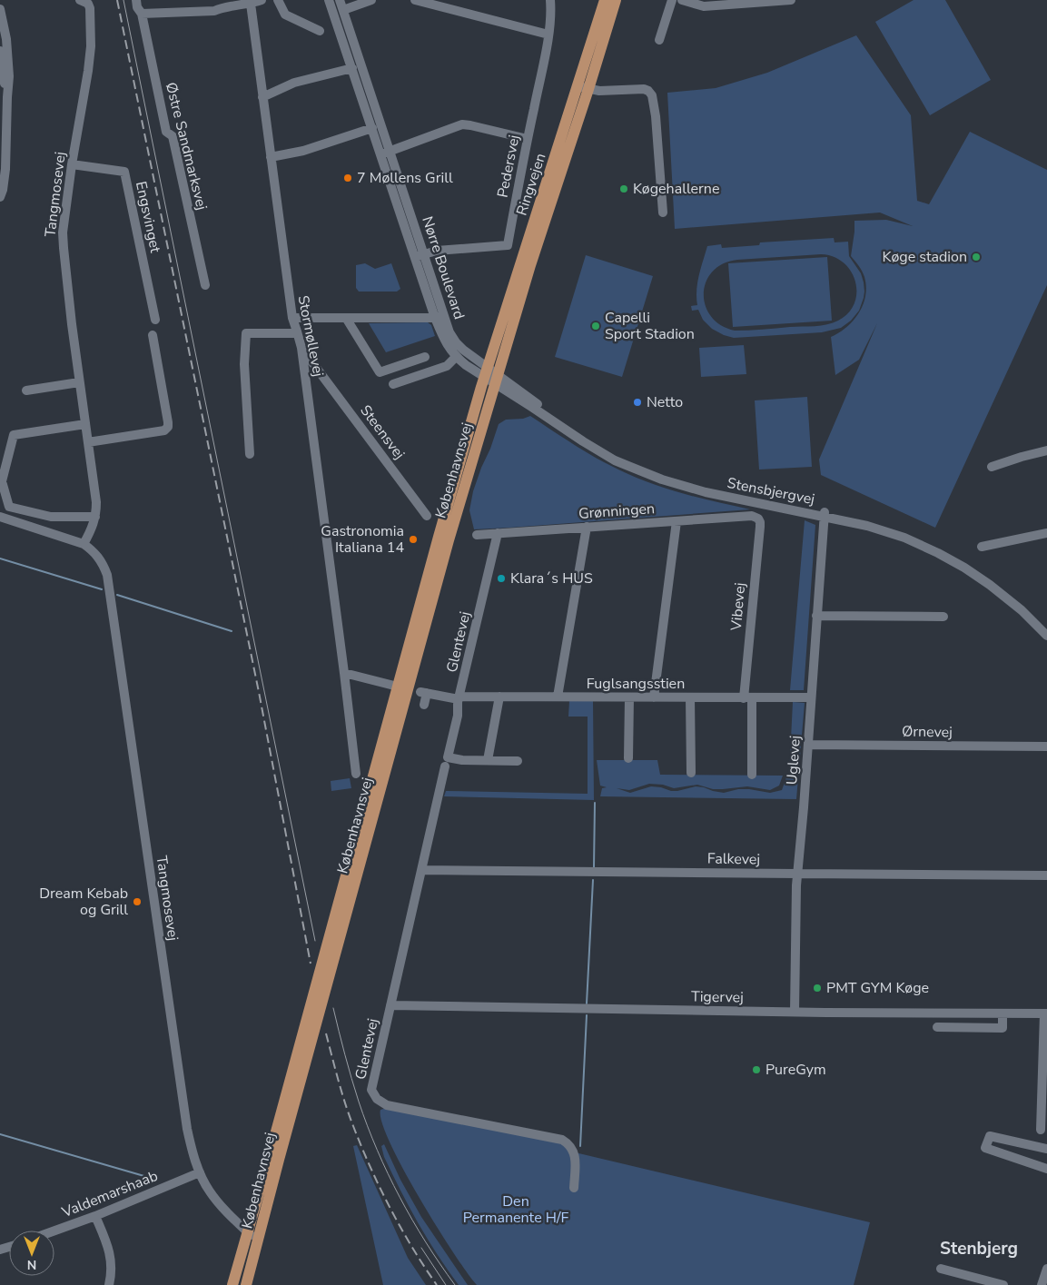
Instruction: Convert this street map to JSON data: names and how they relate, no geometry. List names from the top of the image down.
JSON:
{
  "streets": {
    "main road": ["Ringvejen", "Københavnsvej"],
    "street": [
      "Østre Sandmarksvej",
      "Pedersvej",
      "Tangmosevej",
      "Engsvinget",
      "Nørre Boulevard",
      "Stormøllevej",
      "Steensvej",
      "Stensbjergvej",
      "Grønningen",
      "Vibevej",
      "Glentevej",
      "Fuglsangsstien",
      "Ørnevej",
      "Uglevej",
      "Falkevej",
      "Tigervej",
      "Valdemarshaab"
    ]
  },
  "crossings": [
    ["Pedersvej", "Nørre Boulevard"],
    ["Ringvejen", "Nørre Boulevard"],
    ["Ringvejen", "Københavnsvej"],
    ["Ringvejen", "Stensbjergvej"],
    ["Tangmosevej", "Engsvinget"],
    ["Tangmosevej", "Københavnsvej"],
    ["Tangmosevej", "Valdemarshaab"],
    ["Nørre Boulevard", "Københavnsvej"],
    ["Nørre Boulevard", "Stensbjergvej"],
    ["Stormøllevej", "Steensvej"],
    ["Københavnsvej", "Stensbjergvej"],
    ["Stensbjergvej", "Uglevej"],
    ["Grønningen", "Vibevej"],
    ["Grønningen", "Glentevej"],
    ["Vibevej", "Fuglsangsstien"],
    ["Glentevej", "Fuglsangsstien"],
    ["Glentevej", "Falkevej"],
    ["Glentevej", "Tigervej"],
    ["Fuglsangsstien", "Uglevej"],
    ["Ørnevej", "Uglevej"],
    ["Uglevej", "Falkevej"],
    ["Uglevej", "Tigervej"]
  ],
  "districts": ["Stenbjerg"],
  "parks": ["Den Permanente H/F"],
  "places": [
    "7 Møllens Grill",
    "Køgehallerne",
    "Køge stadion",
    "Capelli Sport Stadion",
    "Netto",
    "Gastronomia Italiana 14",
    "Klara´s HUS",
    "Dream Kebab og Grill",
    "PMT GYM Køge",
    "PureGym"
  ],
  "north": "bottom"
}
